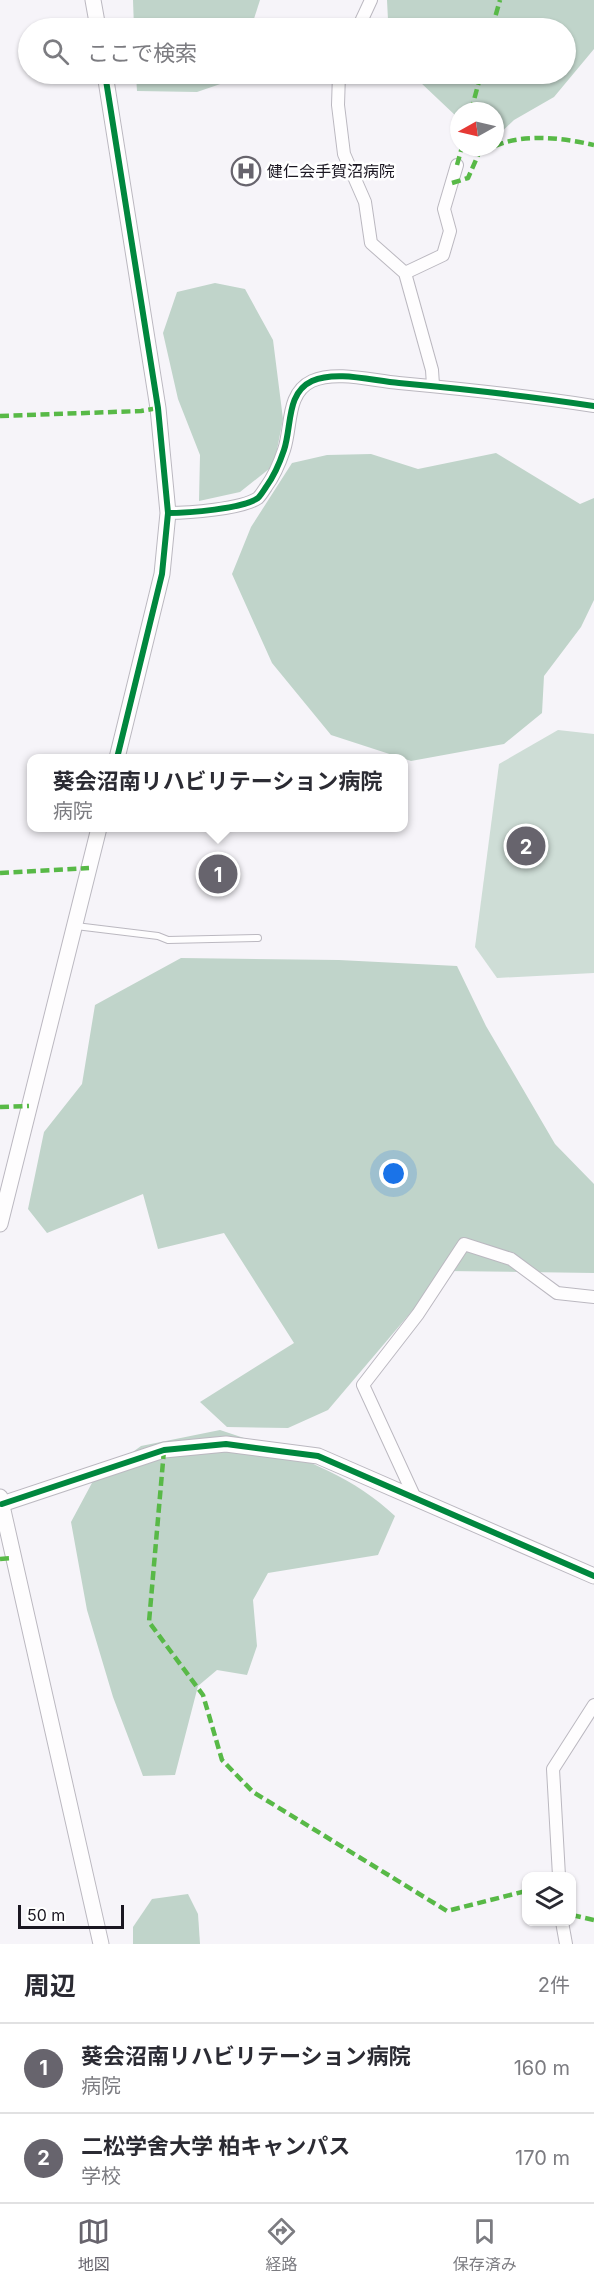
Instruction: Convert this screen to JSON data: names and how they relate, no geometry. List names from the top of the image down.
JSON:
{
  "places": {
    "hospital": ["健仁会手賀沼病院"]
  },
  "scale_bar": "50 m",
  "north": "left",
  "page": {
    "search": "ここで検索",
    "popup": ["葵会沼南リハビリテーション病院", "病院"],
    "pins": ["2", "1"],
    "scale": "50 m",
    "heading": ["周辺", "2件"],
    "list": [
      {
        "mark": "1",
        "name": "葵会沼南リハビリテーション病院",
        "note": "病院",
        "value": "160 m"
      },
      {
        "mark": "2",
        "name": "二松学舍大学 柏キャンパス",
        "note": "学校",
        "value": "170 m"
      }
    ],
    "nav": ["地図", "経路", "保存済み"]
  }
}
